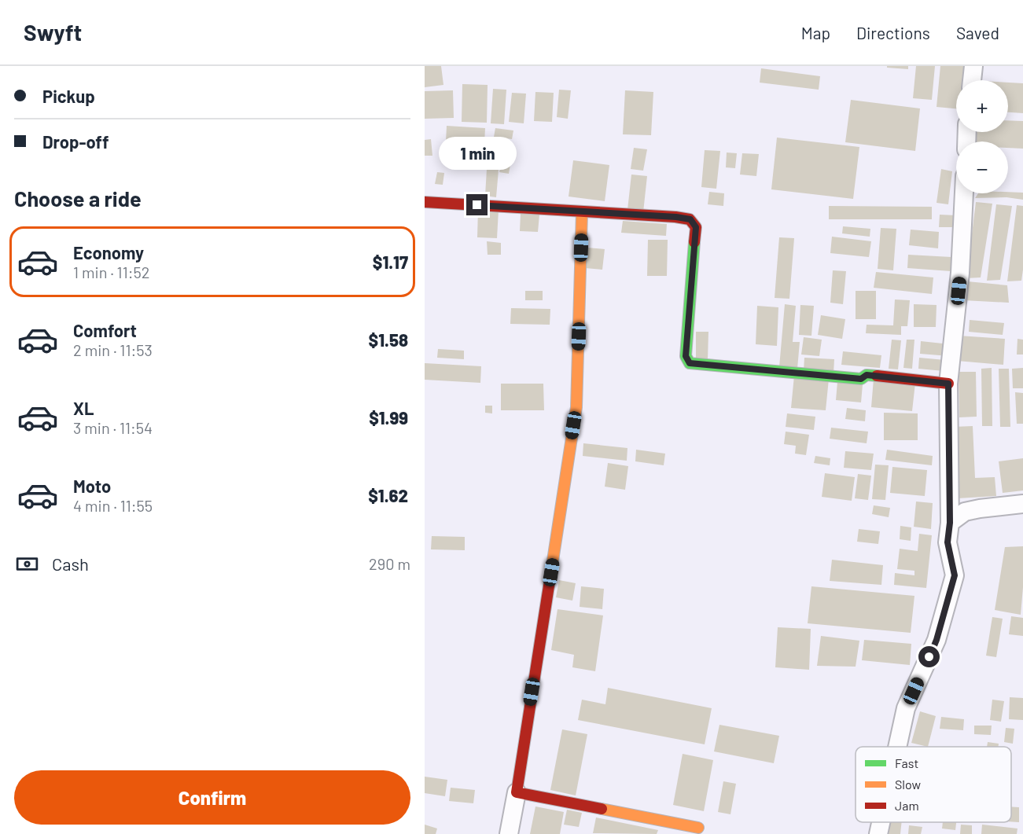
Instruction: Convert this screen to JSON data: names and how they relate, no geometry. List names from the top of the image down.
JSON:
{
  "legend": ["Fast", "Slow", "Jam"],
  "page": {
    "header": "Swyft",
    "nav": ["Map", "Directions", "Saved"],
    "banner": ["Pickup", "Drop-off"],
    "map_buttons": ["+", "−"],
    "bubble": "1 min",
    "heading": "Choose a ride",
    "list": [
      {
        "name": "Economy",
        "note": "1 min · 11:52",
        "value": "$1.17"
      },
      {
        "name": "Comfort",
        "note": "2 min · 11:53",
        "value": "$1.58"
      },
      {
        "name": "XL",
        "note": "3 min · 11:54",
        "value": "$1.99"
      },
      {
        "name": "Moto",
        "note": "4 min · 11:55",
        "value": "$1.62"
      }
    ],
    "pay": ["Cash", "290 m"],
    "buttons": "Confirm"
  }
}
